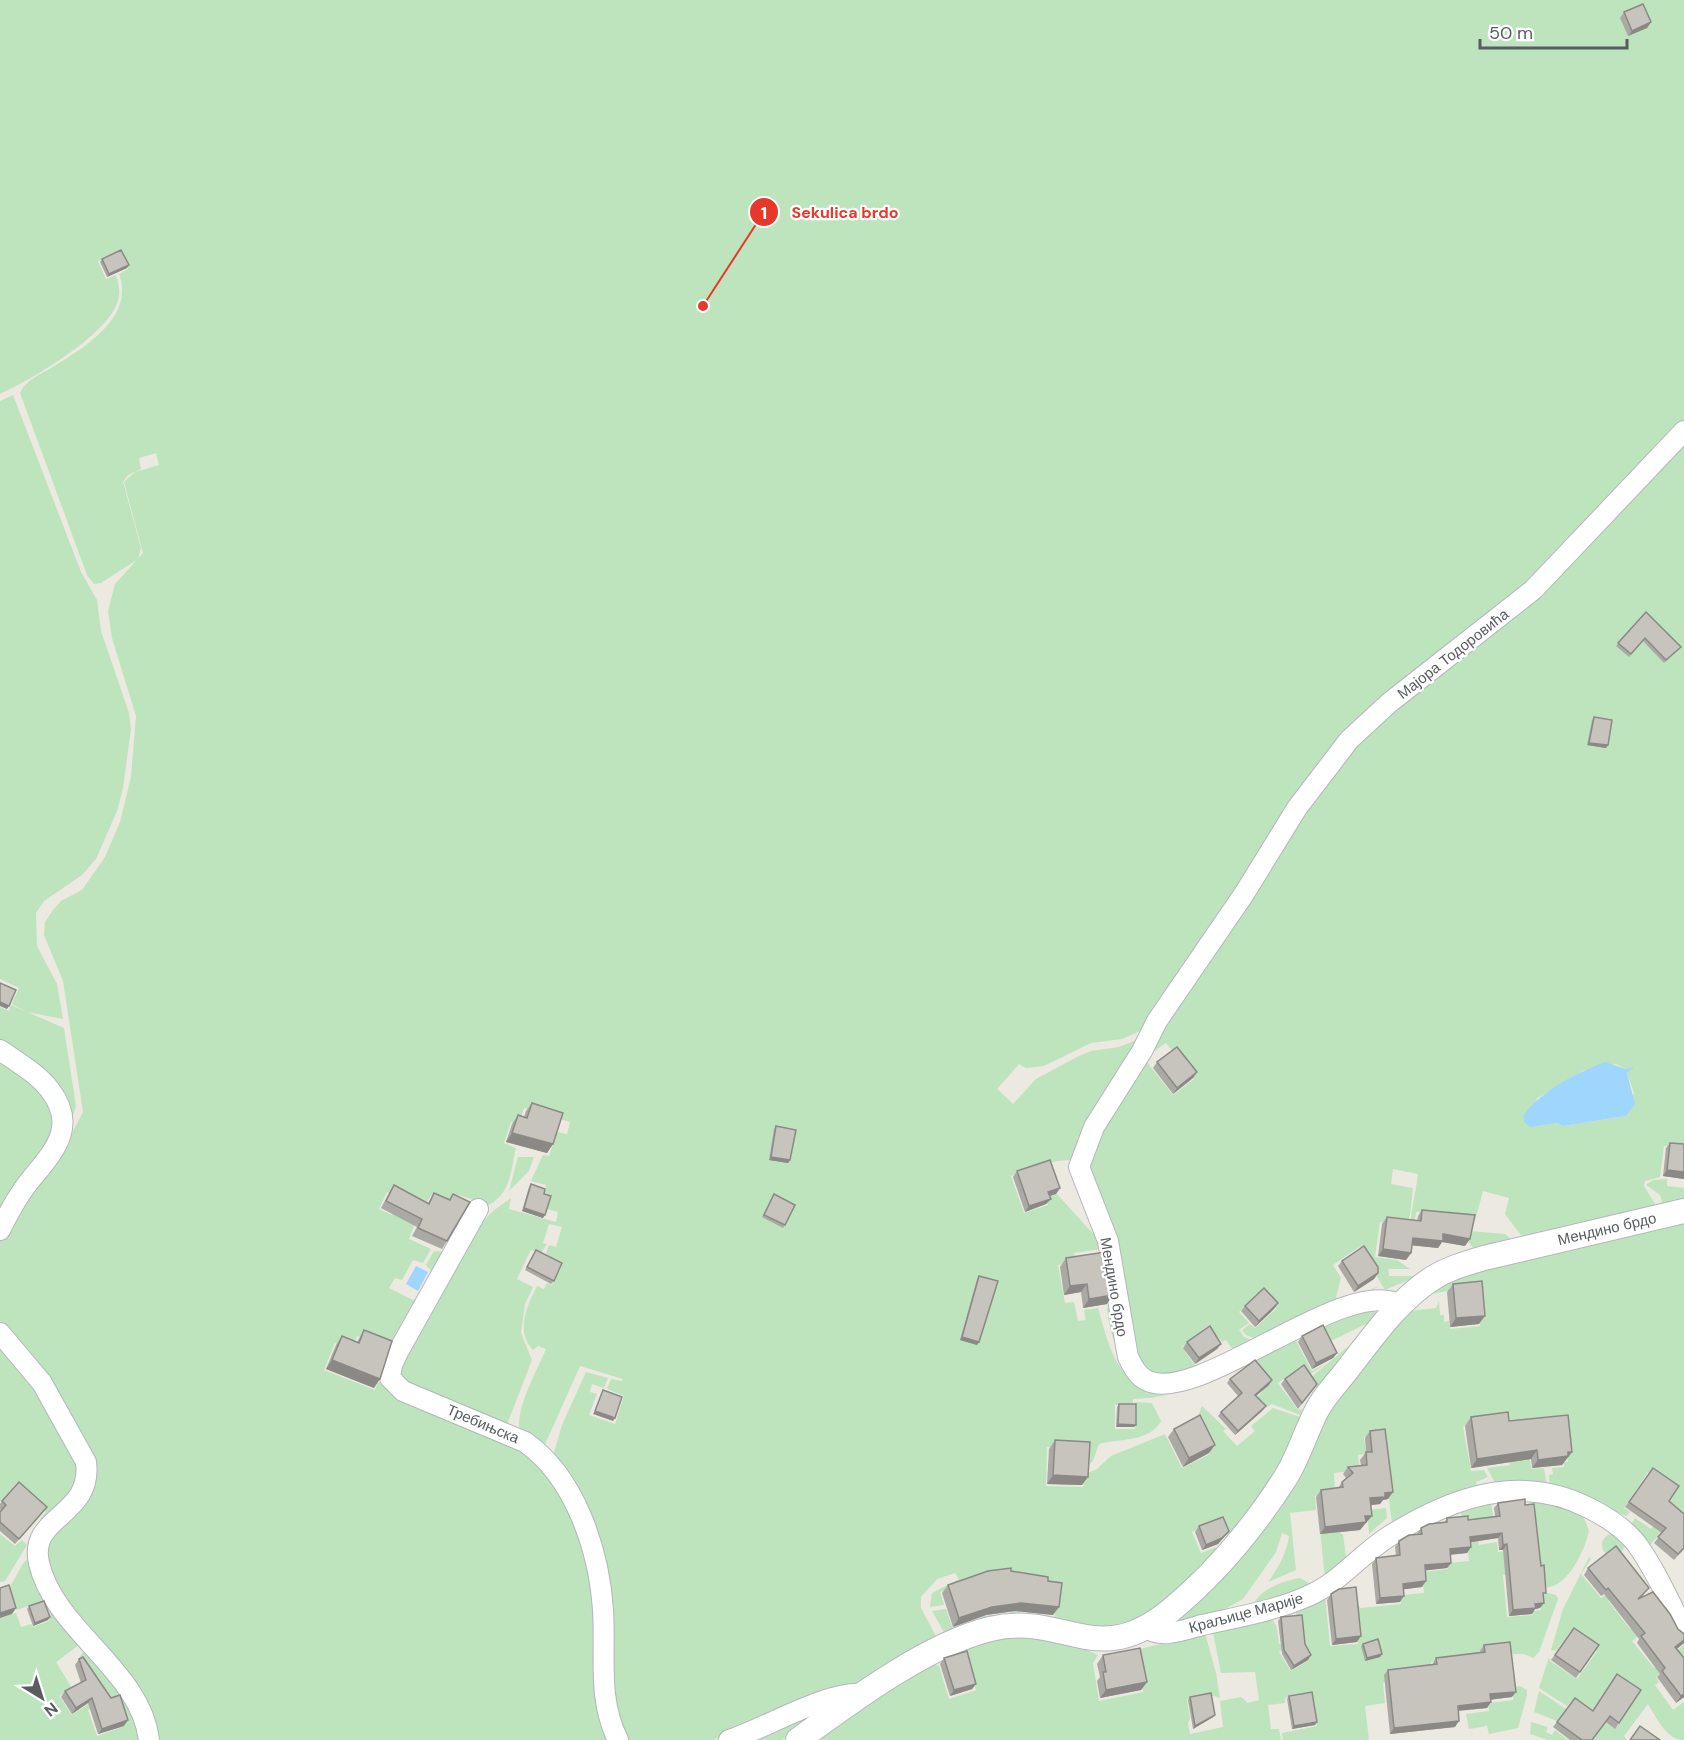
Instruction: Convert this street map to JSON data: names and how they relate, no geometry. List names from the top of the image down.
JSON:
{
  "streets": {
    "street": [
      "Мајора Тодоровића",
      "Мендино брдо",
      "Требињска",
      "Краљице Марије"
    ]
  },
  "crossings": [
    ["Мајора Тодоровића", "Мендино брдо"],
    ["Мендино брдо", "Краљице Марије"]
  ],
  "places": ["Sekulica brdo"],
  "scale_bar": "50 m",
  "north": "bottom right"
}
